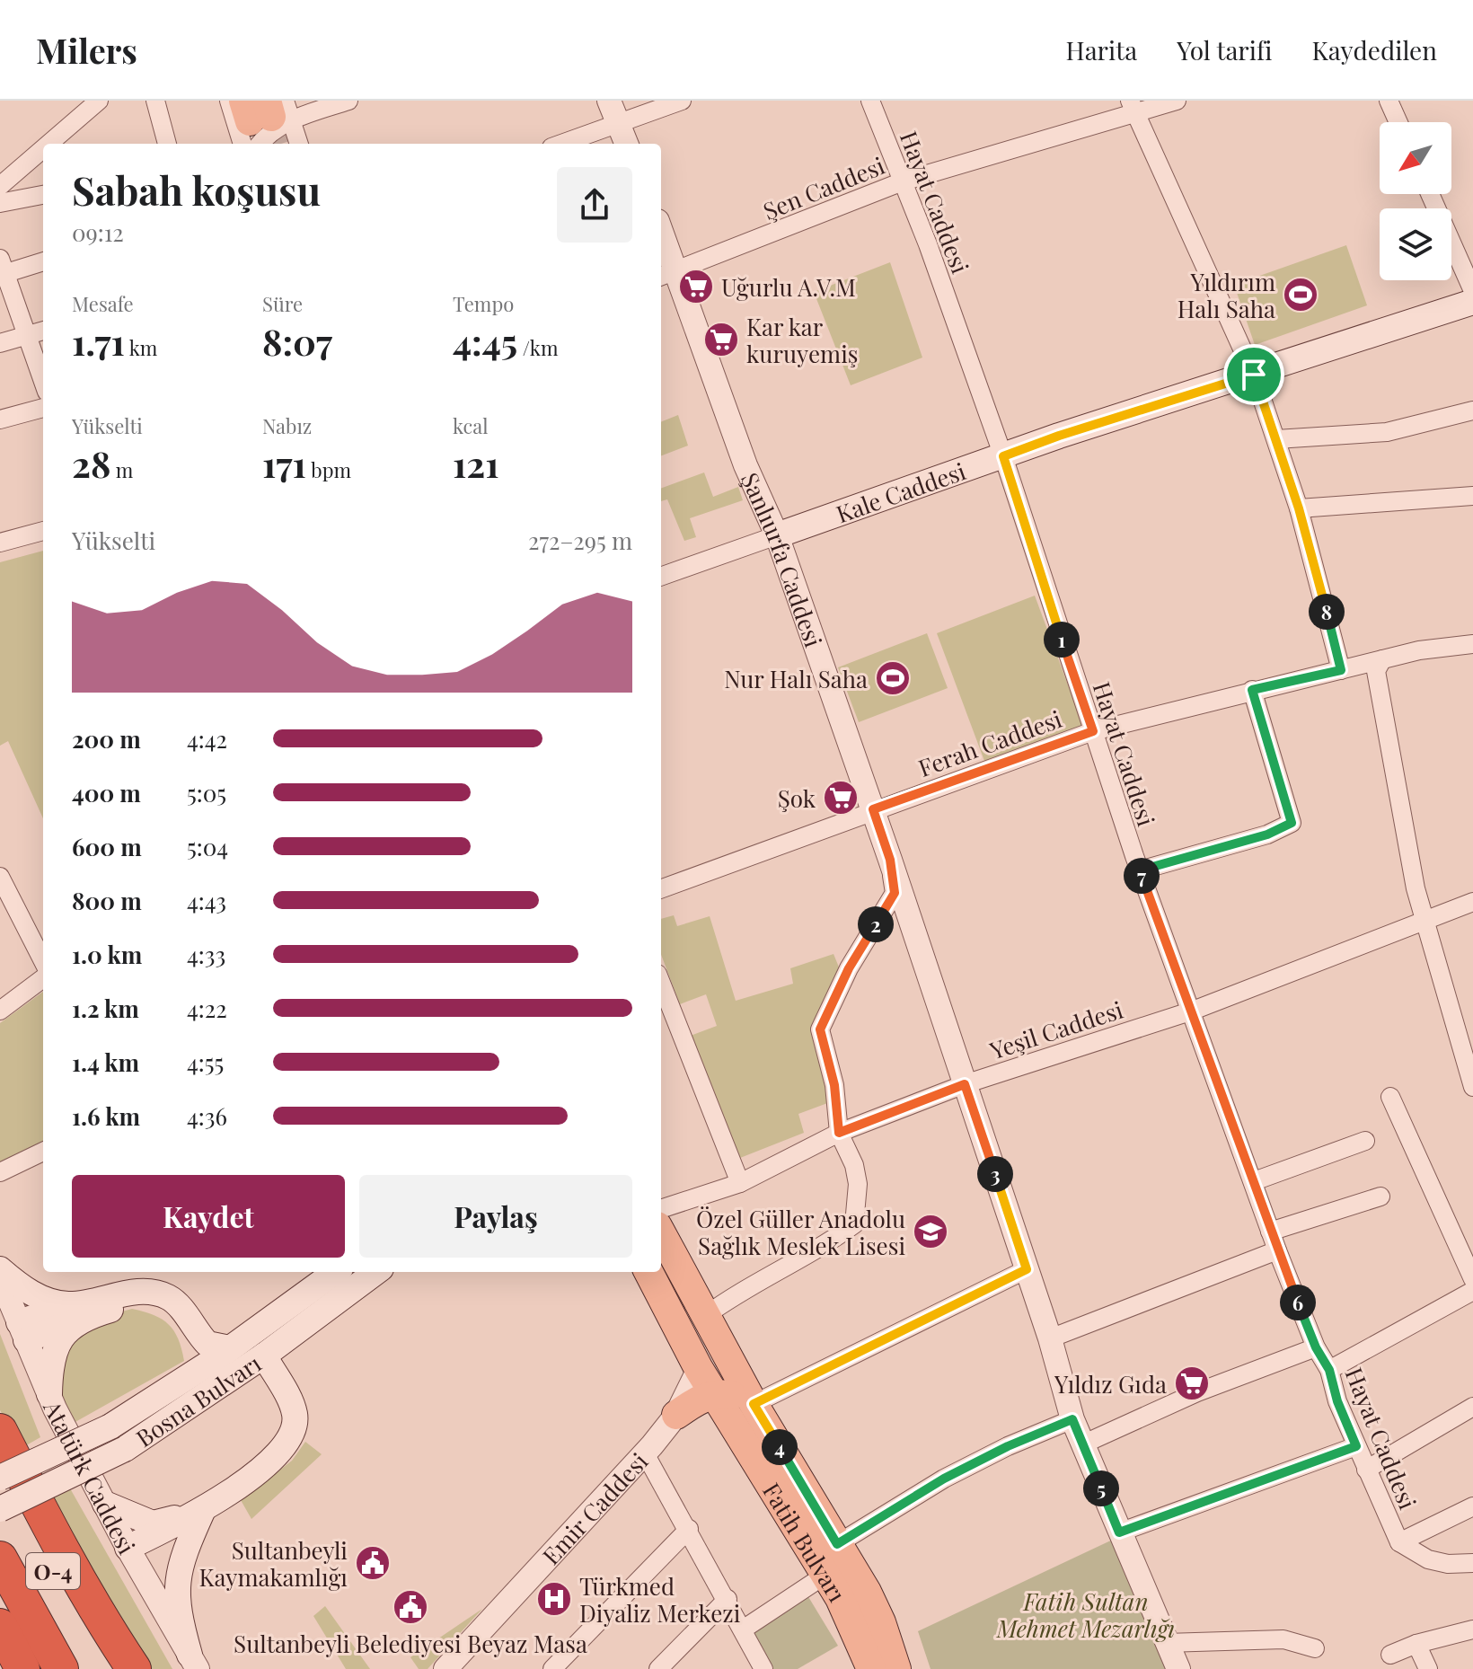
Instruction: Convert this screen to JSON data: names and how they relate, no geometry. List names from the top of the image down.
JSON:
{
  "streets": {
    "highway": ["O-4"],
    "main road": ["Kale Caddesi", "Bosna Bulvarı", "Fatih Bulvarı"],
    "street": [
      "Şen Caddesi",
      "Hayat Caddesi",
      "Şanlıurfa Caddesi",
      "Ferah Caddesi",
      "Yeşil Caddesi",
      "Atatürk Caddesi",
      "Emir Caddesi"
    ]
  },
  "crossings": [
    ["Şen Caddesi", "Hayat Caddesi"],
    ["Şen Caddesi", "Şanlıurfa Caddesi"],
    ["Hayat Caddesi", "Kale Caddesi"],
    ["Hayat Caddesi", "Ferah Caddesi"],
    ["Hayat Caddesi", "Yeşil Caddesi"],
    ["Kale Caddesi", "Şanlıurfa Caddesi"],
    ["Şanlıurfa Caddesi", "Ferah Caddesi"],
    ["Şanlıurfa Caddesi", "Yeşil Caddesi"],
    ["Emir Caddesi", "Fatih Bulvarı"]
  ],
  "parks": ["Fatih Sultan Mehmet Mezarlığı"],
  "places": {
    "supermarket": [
      "Uğurlu A.V.M",
      "Kar kar kuruyemiş",
      "Şok",
      "Yıldız Gıda"
    ],
    "sports": ["Yıldırım Halı Saha", "Nur Halı Saha"],
    "school or university": ["Özel Güller Anadolu Sağlık Meslek Lisesi"],
    "public building": ["Sultanbeyli Kaymakamlığı", "Sultanbeyli Belediyesi Beyaz Masa"],
    "hospital": ["Türkmed Diyaliz Merkezi"]
  },
  "north": "bottom left",
  "page": {
    "header": "Milers",
    "nav": ["Harita", "Yol tarifi", "Kaydedilen"],
    "heading": ["Sabah koşusu", "09:12"],
    "stats": [
      ["Mesafe", "1.71 km"],
      ["Süre", "8:07"],
      ["Tempo", "4:45 /km"],
      ["Yükselti", "28 m"],
      ["Nabız", "171 bpm"],
      ["kcal", "121"]
    ],
    "chart": ["Yükselti", "272–295 m"],
    "pins": [
      "8",
      "1",
      "7",
      "2",
      "3",
      "6",
      "4",
      "5"
    ],
    "list": [
      {
        "name": "200 m",
        "note": "4:42"
      },
      {
        "name": "400 m",
        "note": "5:05"
      },
      {
        "name": "600 m",
        "note": "5:04"
      },
      {
        "name": "800 m",
        "note": "4:43"
      },
      {
        "name": "1.0 km",
        "note": "4:33"
      },
      {
        "name": "1.2 km",
        "note": "4:22"
      },
      {
        "name": "1.4 km",
        "note": "4:55"
      },
      {
        "name": "1.6 km",
        "note": "4:36"
      }
    ],
    "buttons": ["Kaydet", "Paylaş"]
  }
}
